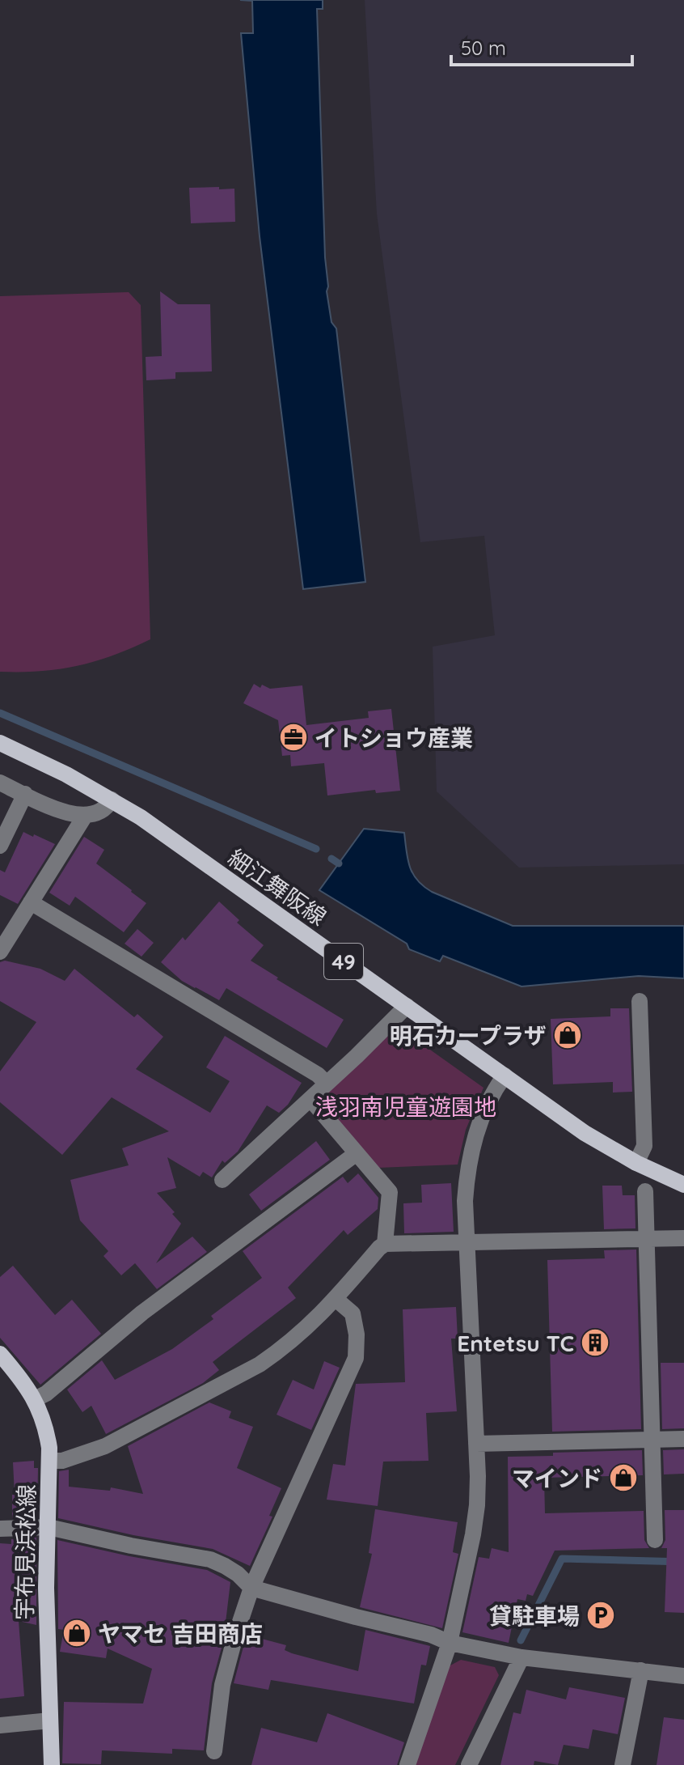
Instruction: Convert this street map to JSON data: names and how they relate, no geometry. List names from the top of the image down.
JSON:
{
  "streets": {
    "main road": ["細江舞阪線", "49", "宇布見浜松線"]
  },
  "parks": ["浅羽南児童遊園地"],
  "places": {
    "office": ["イトショウ産業"],
    "shop": ["明石カープラザ", "マインド", "ヤマセ 吉田商店"],
    "building": ["Entetsu TC"],
    "parking": ["貸駐車場"]
  },
  "scale_bar": "50 m"
}
